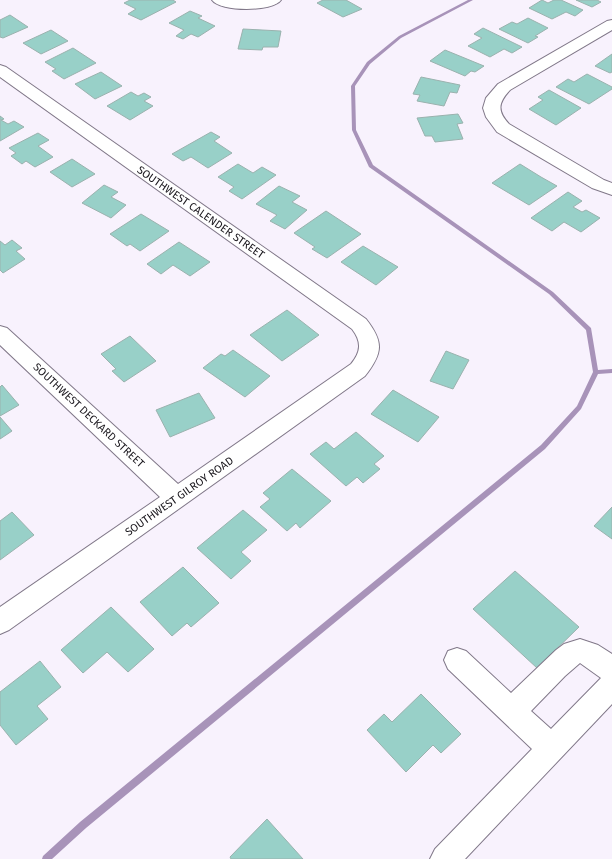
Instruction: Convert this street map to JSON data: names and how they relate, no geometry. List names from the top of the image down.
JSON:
{
  "streets": {
    "street": ["SOUTHWEST CALENDER STREET", "SOUTHWEST DECKARD STREET", "SOUTHWEST GILROY ROAD"]
  },
  "crossings": [
    ["SOUTHWEST CALENDER STREET", "SOUTHWEST GILROY ROAD"],
    ["SOUTHWEST DECKARD STREET", "SOUTHWEST GILROY ROAD"]
  ]
}
